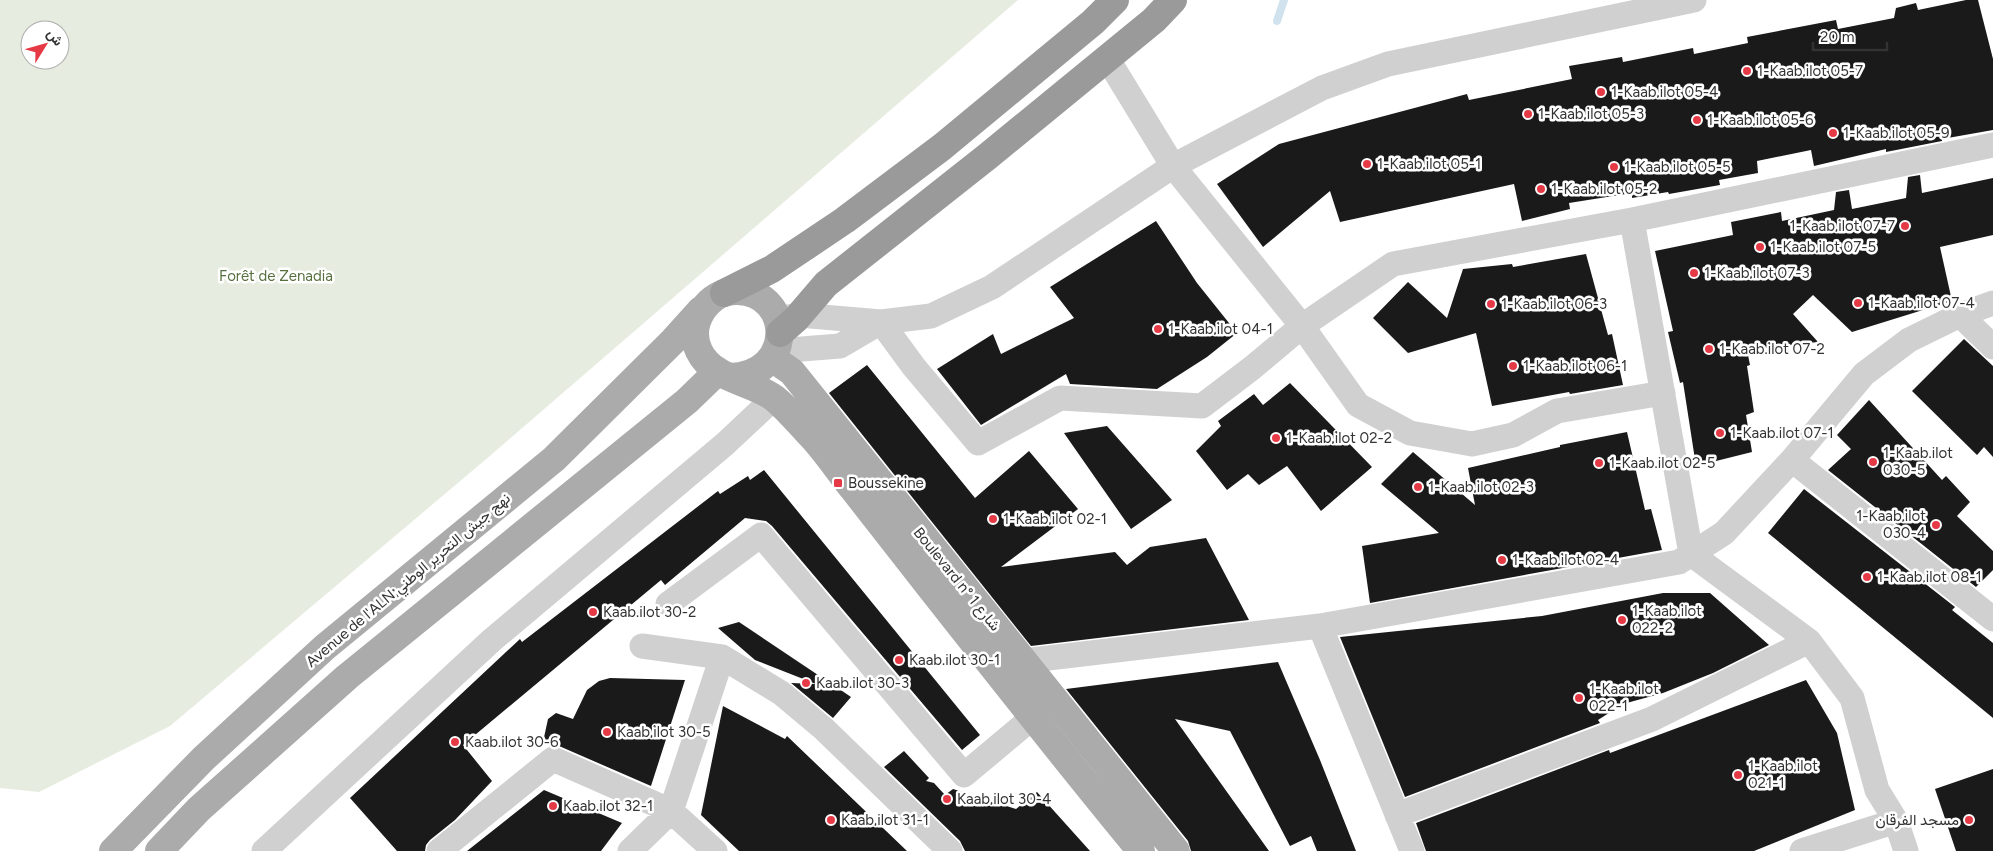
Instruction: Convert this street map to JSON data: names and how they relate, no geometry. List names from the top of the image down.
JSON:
{
  "streets": {
    "main road": ["Boulevard n° شارع 1", "Avenue de l'ALN;نهج جيش التحرير الوطني"]
  },
  "crossings": [
    ["Boulevard n° شارع 1", "Avenue de l'ALN;نهج جيش التحرير الوطني"]
  ],
  "parks": ["Forêt de Zenadia"],
  "places": {
    "other": [
      "1-Kaab.ilot 05-7",
      "1-Kaab.ilot 05-4",
      "1-Kaab.ilot 05-3",
      "1-Kaab.ilot 05-6",
      "1-Kaab.ilot 05-9",
      "1-Kaab.ilot 05-1",
      "1-Kaab.ilot 05-5",
      "1-Kaab.ilot 05-2",
      "1-Kaab.ilot 07-7",
      "1-Kaab.ilot 07-5",
      "1-Kaab.ilot 07-3",
      "1-Kaab.ilot 07-4",
      "1-Kaab.ilot 06-3",
      "1-Kaab.ilot 04-1",
      "1-Kaab.ilot 07-2",
      "1-Kaab.ilot 06-1",
      "1-Kaab.ilot 07-1",
      "1-Kaab.ilot 02-2",
      "1-Kaab.ilot 030-5",
      "1-Kaab.ilot 02-5",
      "1-Kaab.ilot 02-3",
      "1-Kaab.ilot 02-1",
      "1-Kaab.ilot 030-4",
      "1-Kaab.ilot 02-4",
      "1-Kaab.ilot 08-1",
      "Kaab.ilot 30-2",
      "1-Kaab.ilot 022-2",
      "Kaab.ilot 30-1",
      "Kaab.ilot 30-3",
      "1-Kaab.ilot 022-1",
      "Kaab.ilot 30-5",
      "Kaab.ilot 30-6",
      "1-Kaab.ilot 021-1",
      "Kaab.ilot 30-4",
      "Kaab.ilot 32-1",
      "Kaab.ilot 31-1",
      "مسجد الفرقان"
    ],
    "transit": ["Boussekine"]
  },
  "scale_bar": "20 m",
  "north": "top right"
}
